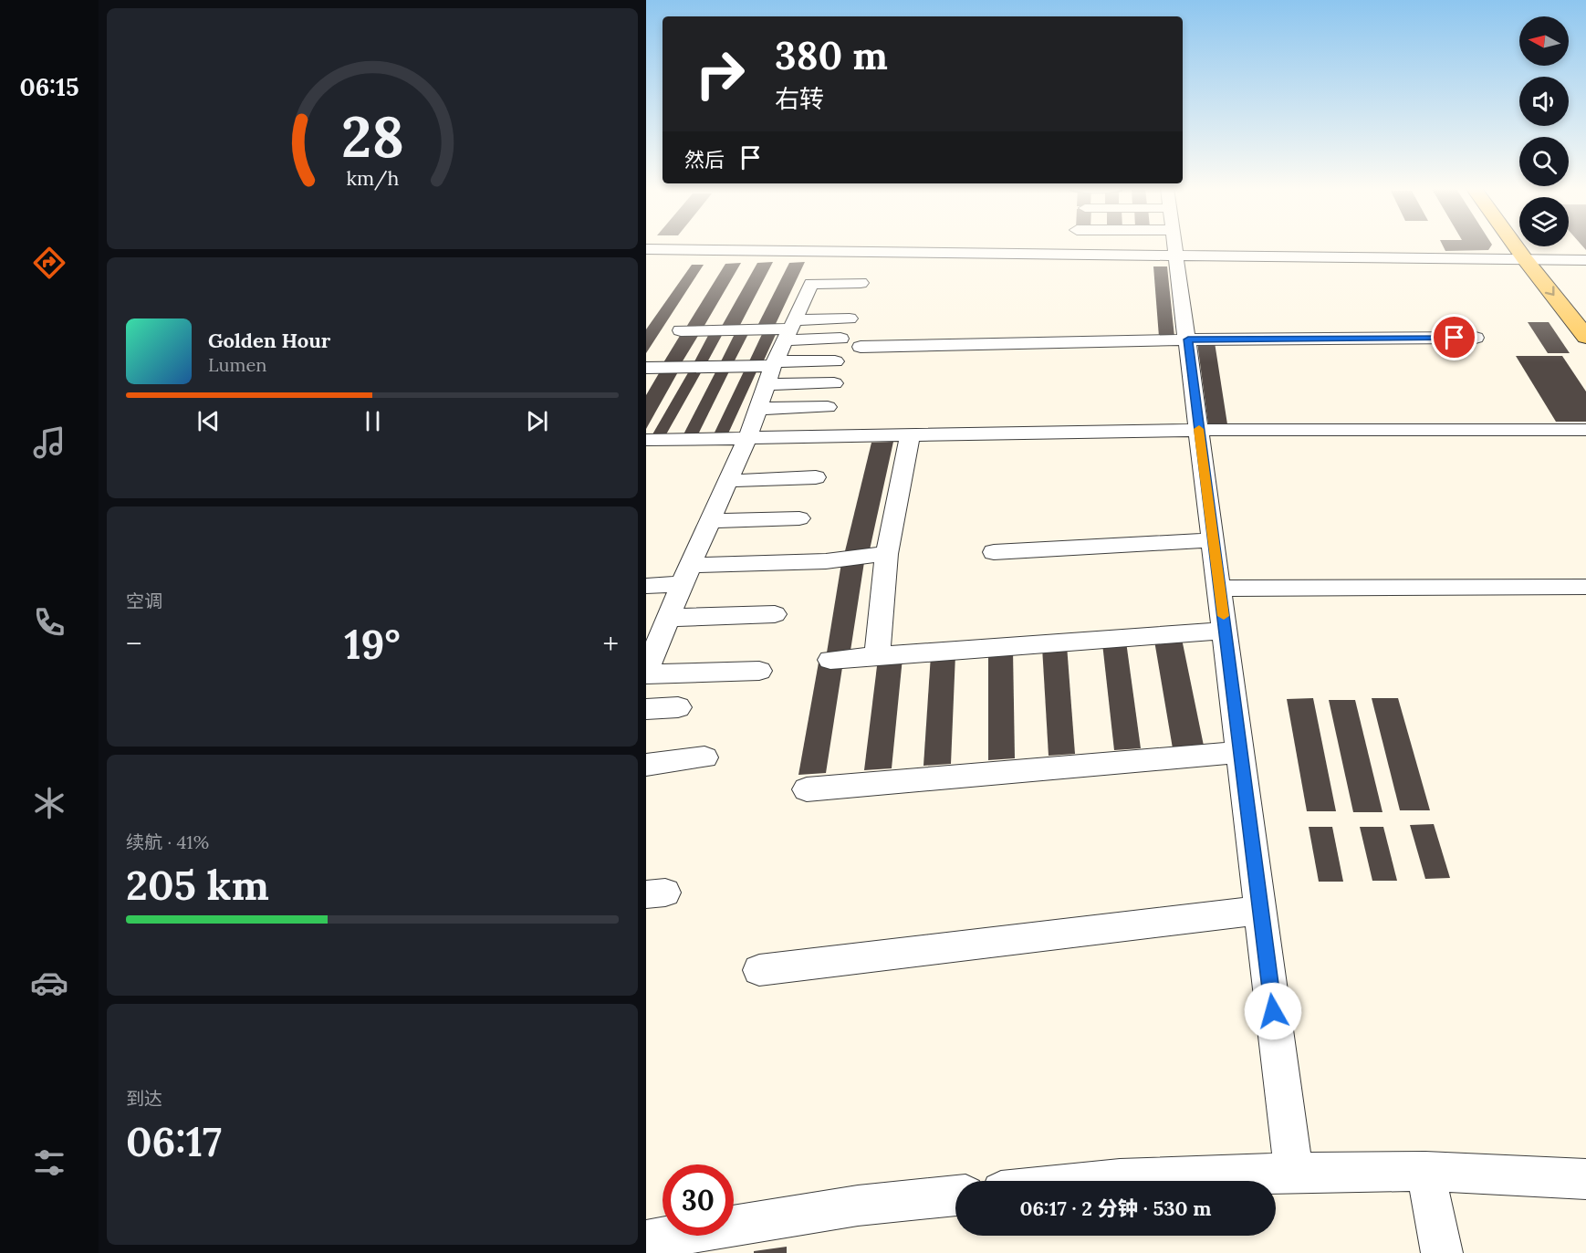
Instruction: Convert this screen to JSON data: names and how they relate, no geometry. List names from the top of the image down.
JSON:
{
  "north": "left",
  "page": {
    "tabs": "06:15",
    "turn": ["380 m", "右转"],
    "then": "然后",
    "song": ["Golden Hour", "Lumen"],
    "tile": [
      "空调",
      ["续航 · 41%", "205 km"],
      ["到达", "06:17"]
    ],
    "heat": ["−", "19°", "+"],
    "limit": "30",
    "trip": "06:17 · 2 分钟 · 530 m",
    "gauge": ["28", "km/h"]
  }
}
